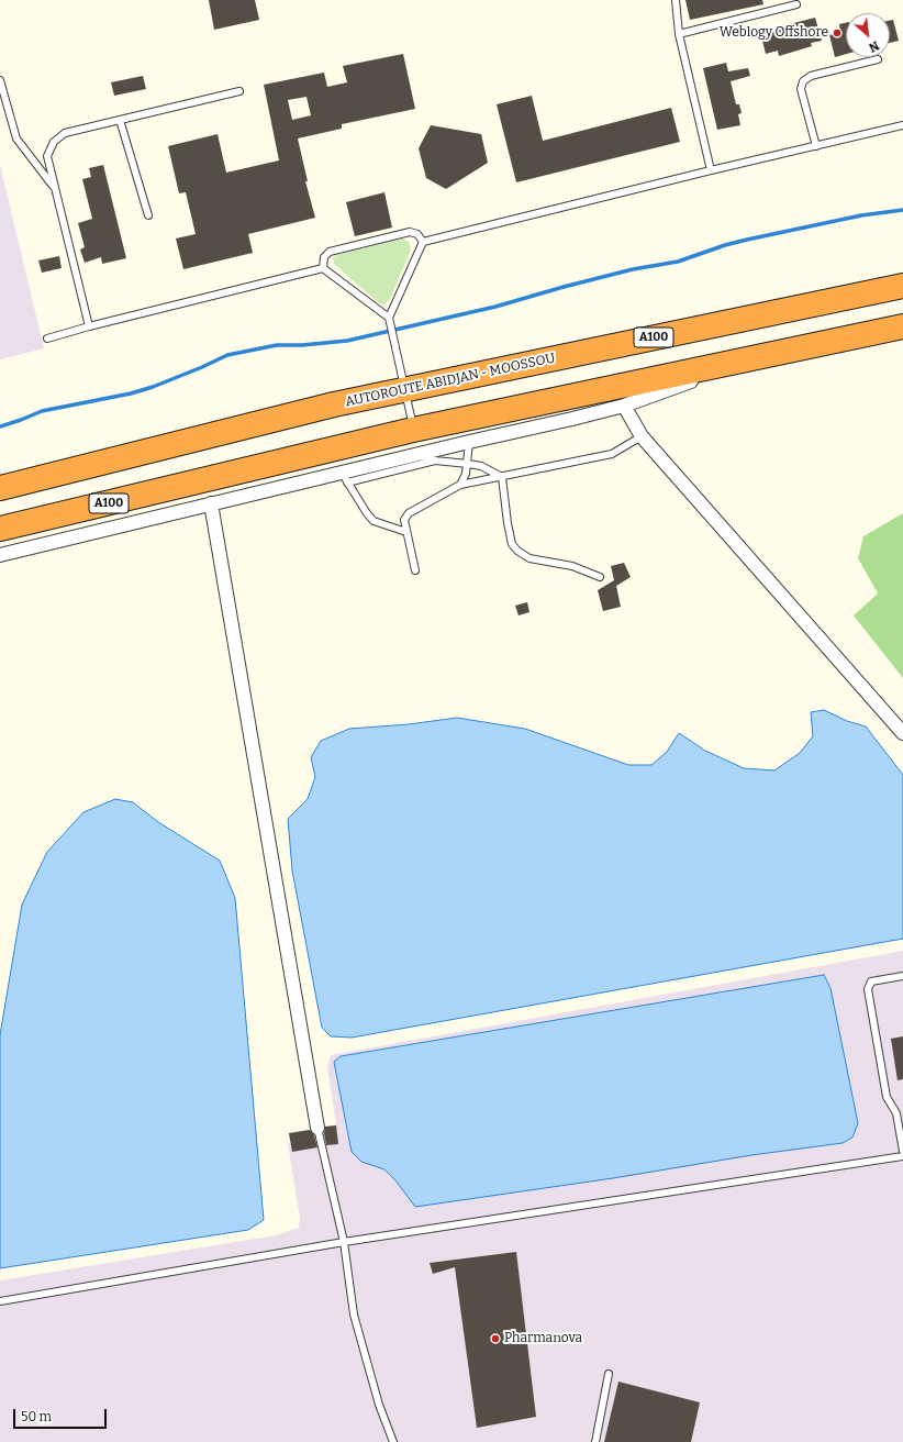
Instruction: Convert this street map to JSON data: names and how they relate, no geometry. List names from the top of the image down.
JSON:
{
  "streets": {
    "highway": ["A100", "AUTOROUTE ABIDJAN - MOOSSOU"]
  },
  "places": ["Weblogy Offshore", "Pharmanova"],
  "scale_bar": "50 m",
  "north": "bottom right"
}
